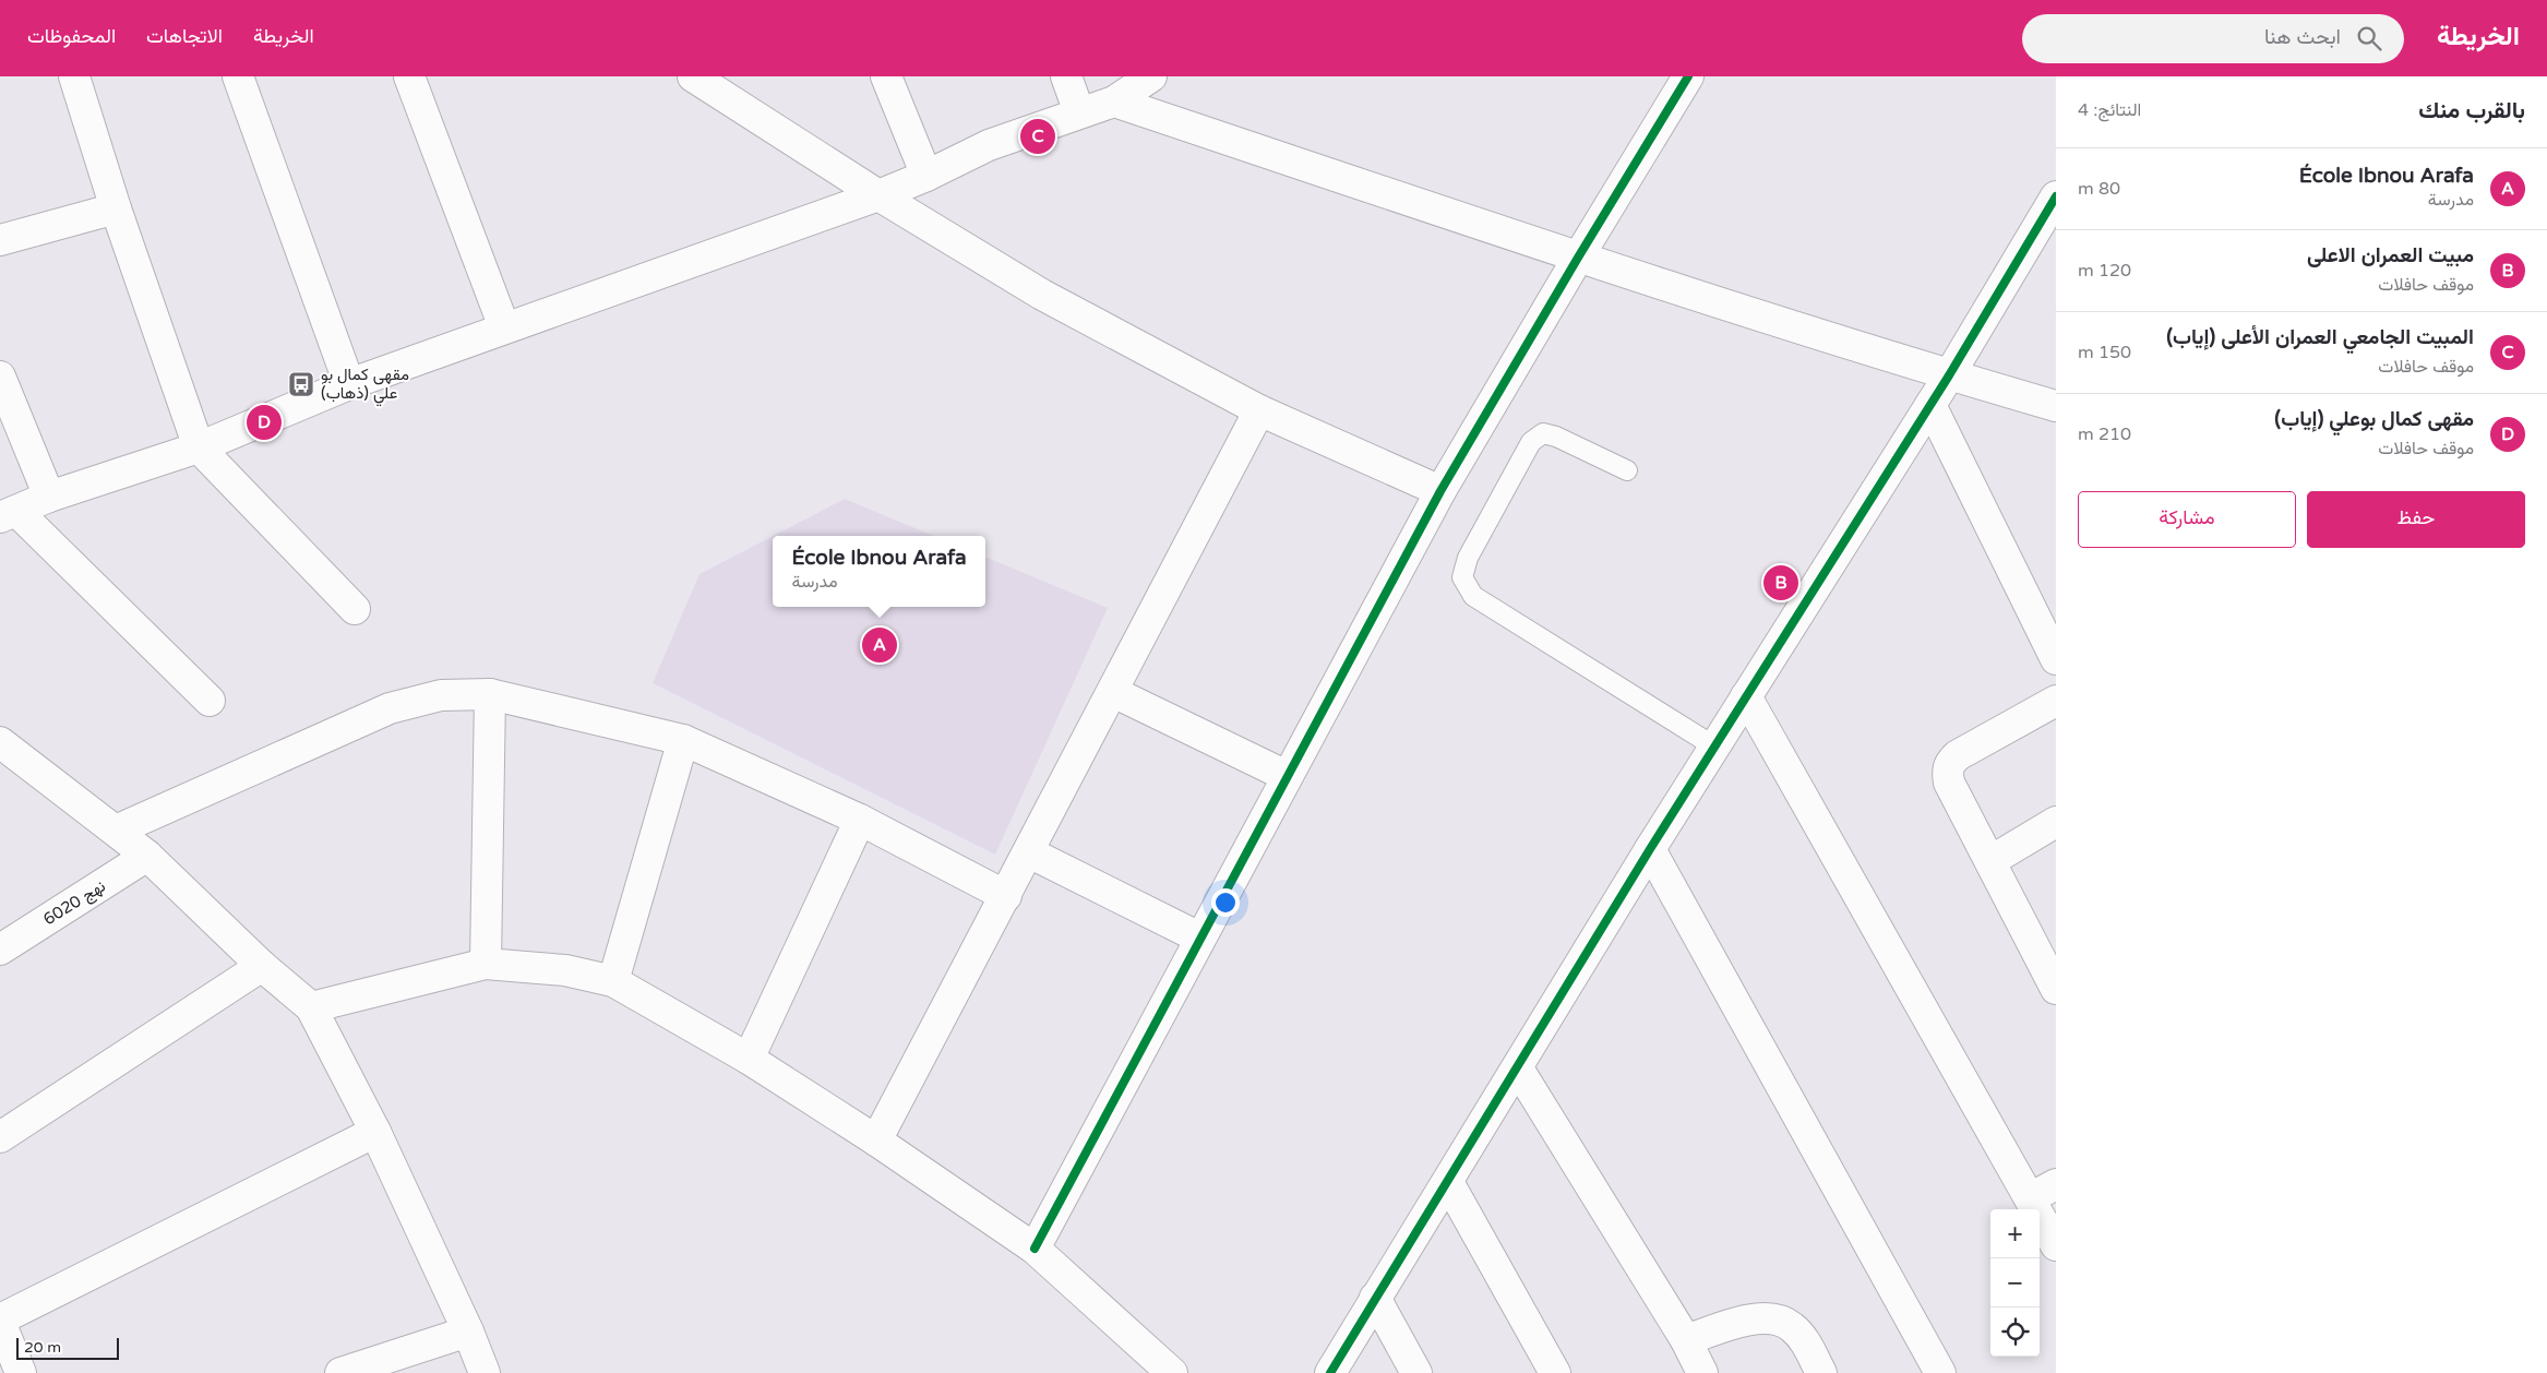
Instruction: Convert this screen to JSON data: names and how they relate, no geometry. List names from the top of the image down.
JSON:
{
  "streets": {
    "street": ["نهج 6020"]
  },
  "places": {
    "bus stop": ["مقهى كمال بو علي (ذهاب)"]
  },
  "scale_bar": "20 m",
  "page": {
    "header": "الخريطة",
    "search": "ابحث هنا",
    "nav": ["الخريطة", "الاتجاهات", "المحفوظات"],
    "heading": ["بالقرب منك", "النتائج: 4"],
    "pins": [
      "C",
      "D",
      "B",
      "A"
    ],
    "list": [
      {
        "mark": "A",
        "name": "École Ibnou Arafa",
        "note": "مدرسة",
        "value": "80 m"
      },
      {
        "mark": "B",
        "name": "مبيت العمران الاعلى",
        "note": "موقف حافلات",
        "value": "120 m"
      },
      {
        "mark": "C",
        "name": "المبيت الجامعي العمران الأعلى (إياب)",
        "note": "موقف حافلات",
        "value": "150 m"
      },
      {
        "mark": "D",
        "name": "مقهى كمال بوعلي (إياب)",
        "note": "موقف حافلات",
        "value": "210 m"
      }
    ],
    "buttons": ["حفظ", "مشاركة"],
    "popup": ["École Ibnou Arafa", "مدرسة"],
    "map_buttons": ["+", "−"],
    "scale": "20 m"
  }
}
